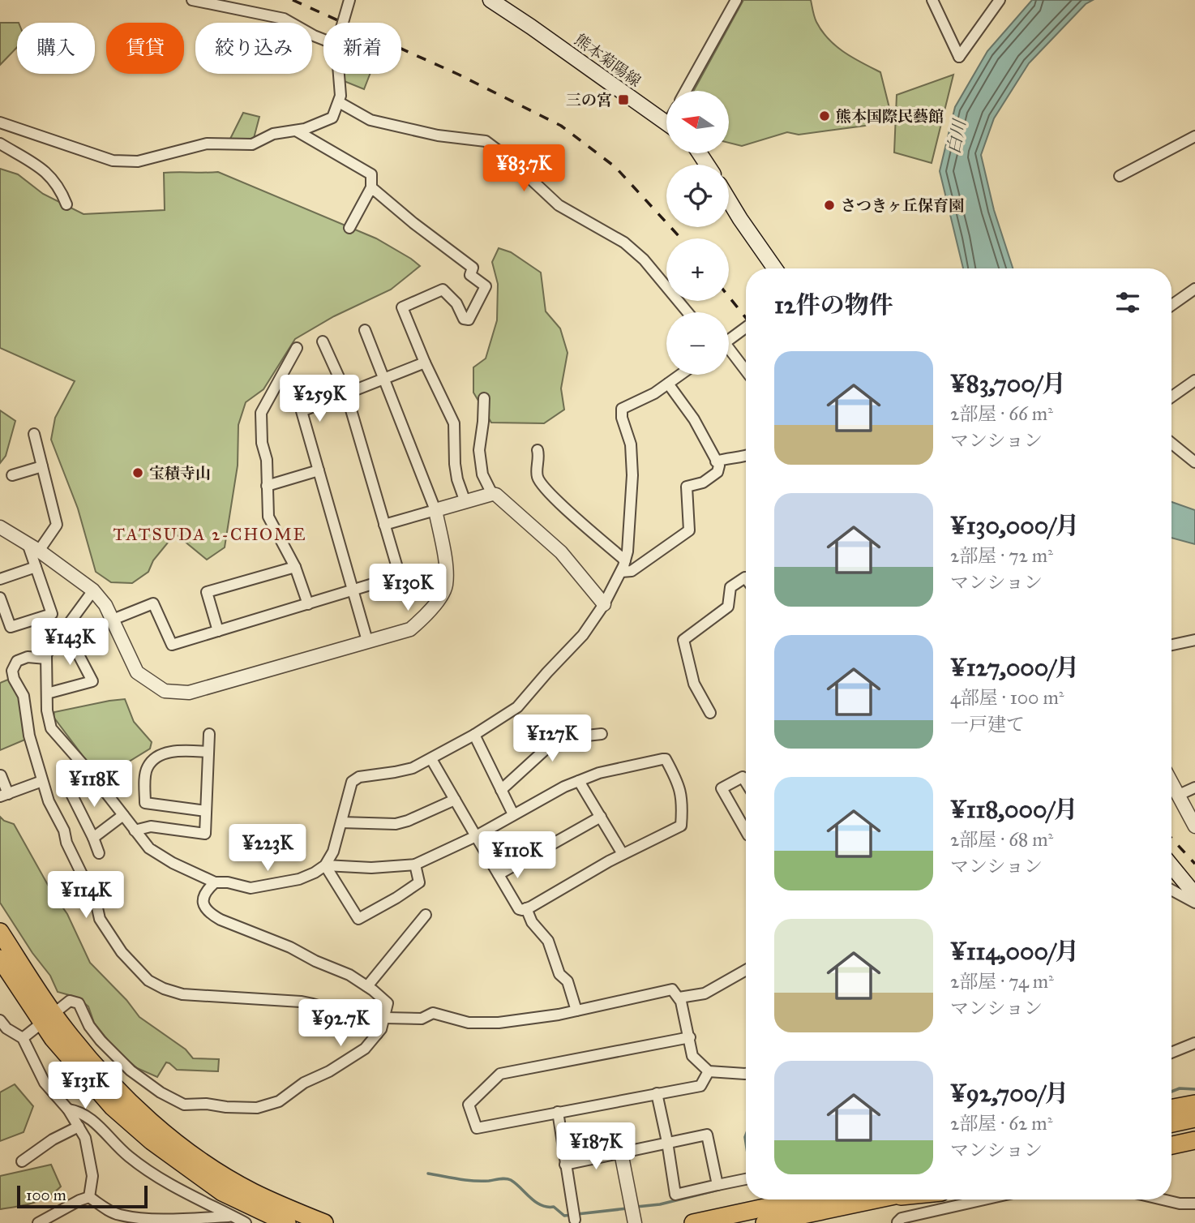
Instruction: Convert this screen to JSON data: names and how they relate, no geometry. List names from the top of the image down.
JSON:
{
  "streets": {
    "main road": ["熊本菊陽線"]
  },
  "districts": ["TATSUDA 2-CHOME"],
  "water": ["白川"],
  "places": {
    "transit": ["三の宮"],
    "other": ["熊本国際民藝館", "さつきヶ丘保育園", "宝積寺山"]
  },
  "scale_bar": "100 m",
  "north": "left",
  "page": {
    "chip": [
      "購入",
      "賃貸",
      "絞り込み",
      "新着"
    ],
    "map_buttons": ["+", "−"],
    "price": [
      "¥83.7K",
      "¥259K",
      "¥130K",
      "¥143K",
      "¥127K",
      "¥118K",
      "¥223K",
      "¥110K",
      "¥114K",
      "¥92.7K",
      "¥131K",
      "¥187K"
    ],
    "heading": "12件の物件",
    "list": [
      {
        "name": "¥83,700/月",
        "note": "2部屋 · 66 m² · マンション"
      },
      {
        "name": "¥130,000/月",
        "note": "2部屋 · 72 m² · マンション"
      },
      {
        "name": "¥127,000/月",
        "note": "4部屋 · 100 m² · 一戸建て"
      },
      {
        "name": "¥118,000/月",
        "note": "2部屋 · 68 m² · マンション"
      },
      {
        "name": "¥114,000/月",
        "note": "2部屋 · 74 m² · マンション"
      },
      {
        "name": "¥92,700/月",
        "note": "2部屋 · 62 m² · マンション"
      }
    ],
    "scale": "100 m"
  }
}
